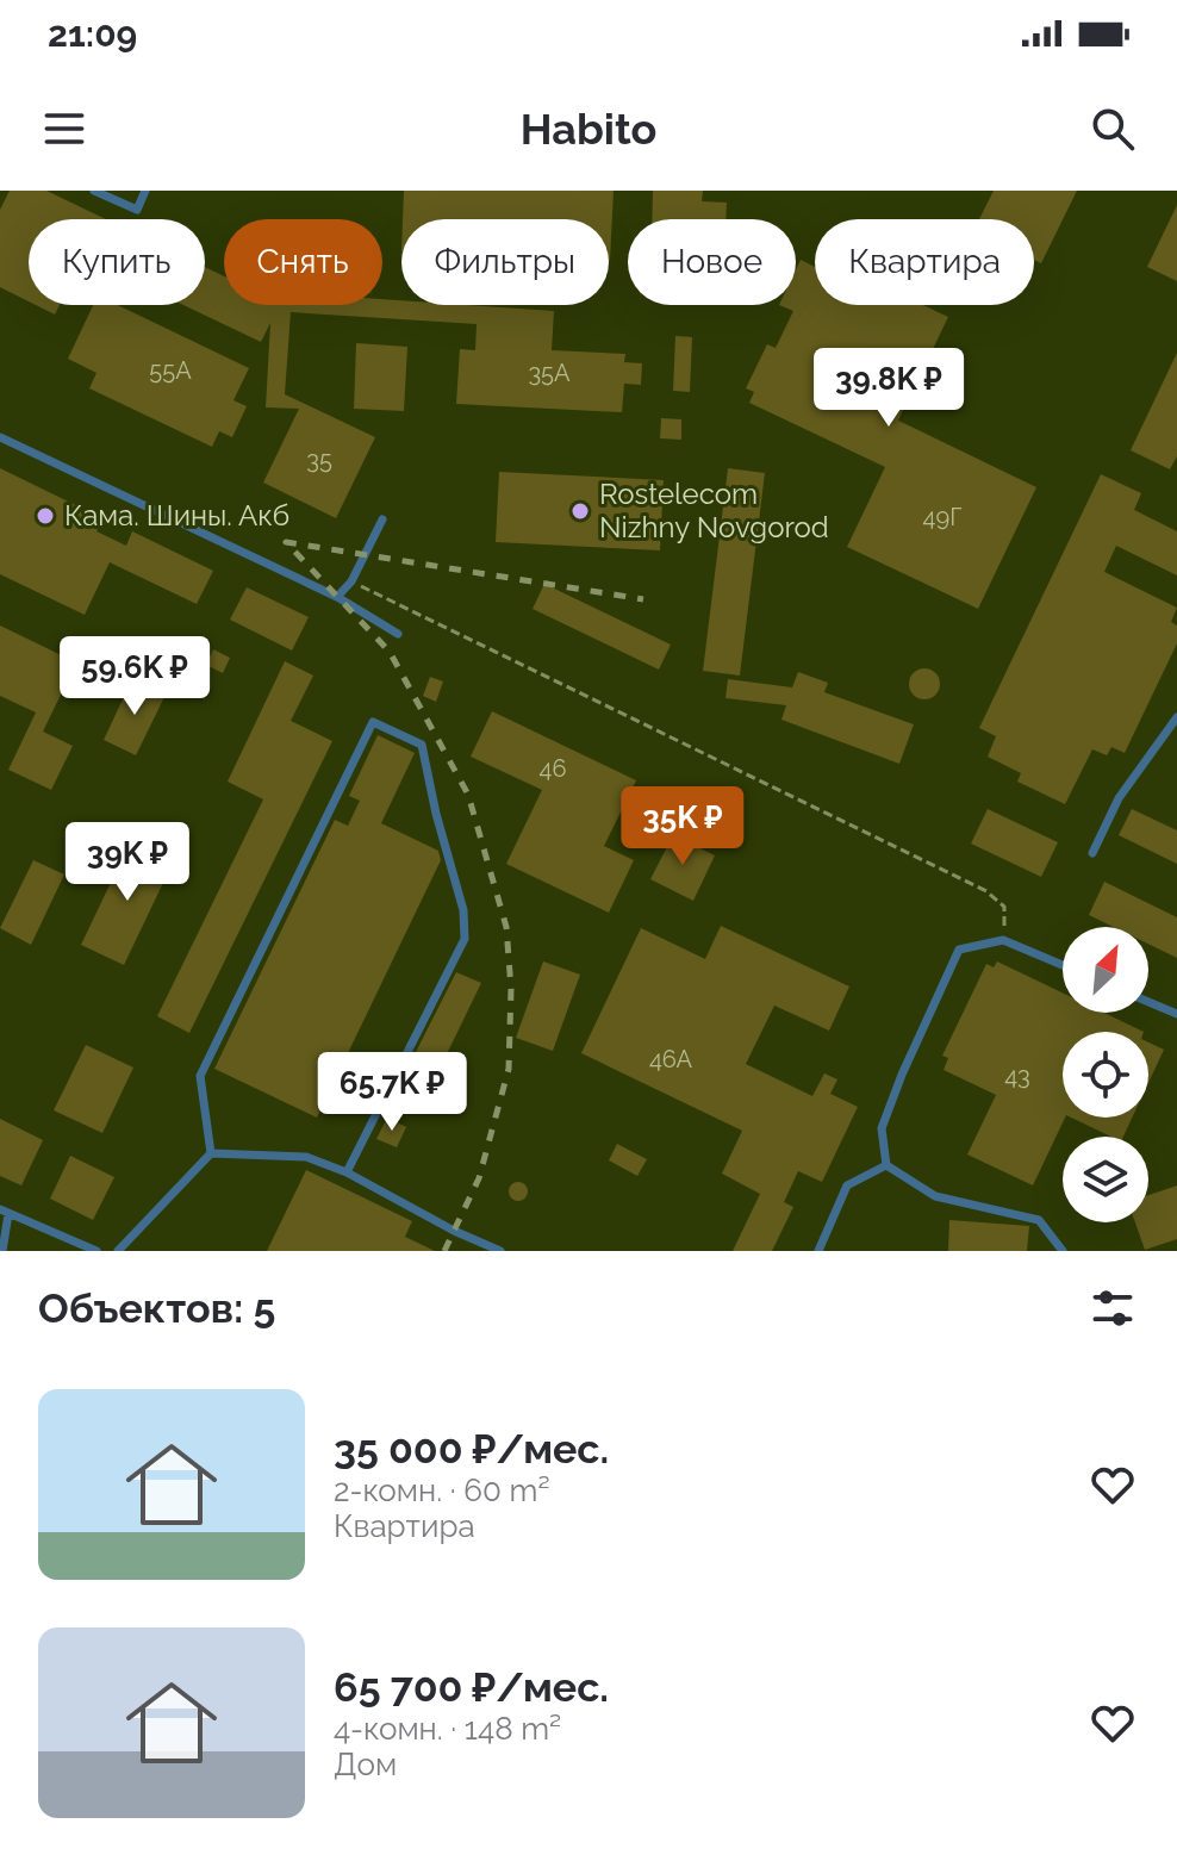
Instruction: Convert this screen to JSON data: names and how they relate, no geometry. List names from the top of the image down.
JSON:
{
  "places": ["Rostelecom Nizhny Novgorod", "Кама. Шины. Акб"],
  "house_numbers": [
    "55А",
    "35А",
    "35",
    "49Г",
    "46",
    "46А",
    "43"
  ],
  "north": "top right",
  "page": {
    "status": "21:09",
    "header": "Habito",
    "chip": [
      "Купить",
      "Снять",
      "Фильтры",
      "Новое",
      "Квартира"
    ],
    "price": [
      "39.8K ₽",
      "59.6K ₽",
      "35K ₽",
      "39K ₽",
      "65.7K ₽"
    ],
    "heading": "Объектов: 5",
    "list": [
      {
        "name": "35 000 ₽/мес.",
        "note": "2-комн. · 60 m² · Квартира"
      },
      {
        "name": "65 700 ₽/мес.",
        "note": "4-комн. · 148 m² · Дом"
      }
    ]
  }
}
